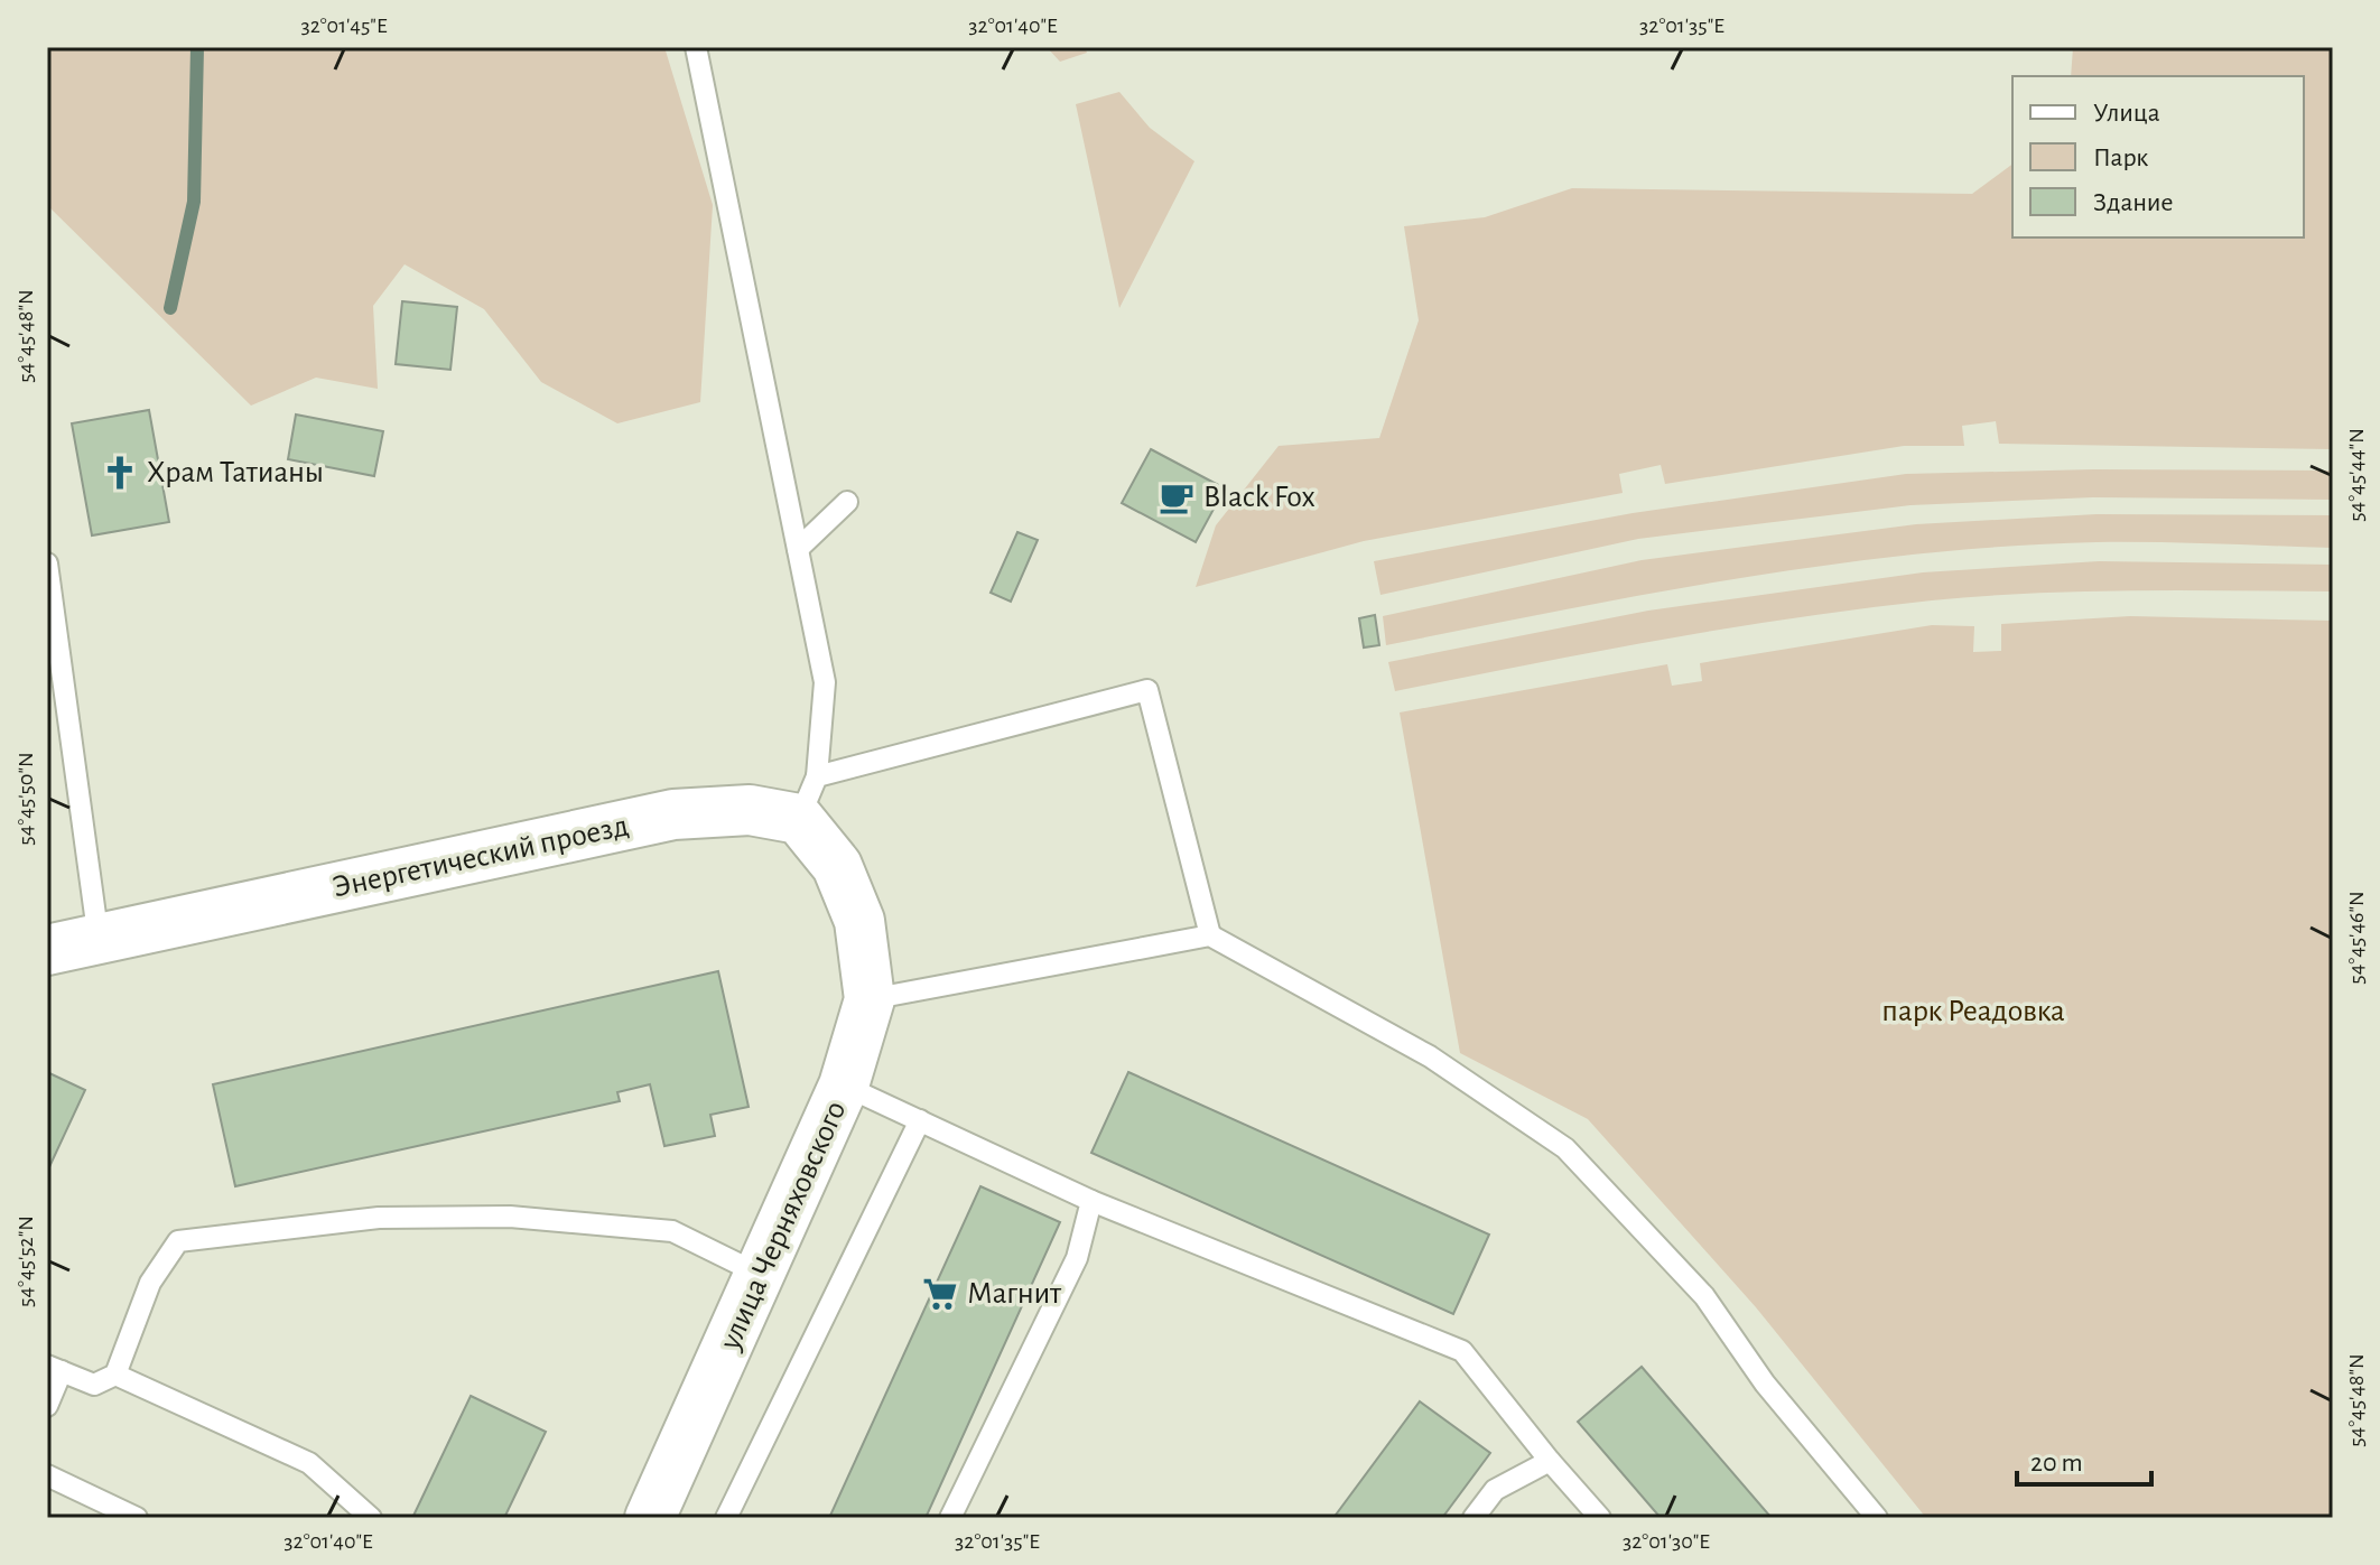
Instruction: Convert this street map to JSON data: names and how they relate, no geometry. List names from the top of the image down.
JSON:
{
  "streets": {
    "street": ["Энергетический проезд", "улица Черняховского"]
  },
  "crossings": [
    ["Энергетический проезд", "улица Черняховского"]
  ],
  "parks": ["парк Реадовка"],
  "places": {
    "church": ["Храм Татианы"],
    "cafe": ["Black Fox"],
    "supermarket": ["Магнит"]
  },
  "legend": ["Улица", "Парк", "Здание"],
  "scale_bar": "20 m",
  "coordinates": [
    "32°01'45\"E",
    "32°01'40\"E",
    "32°01'35\"E",
    "54°45'48\"N",
    "54°45'44\"N",
    "54°45'50\"N",
    "54°45'46\"N",
    "54°45'52\"N",
    "32°01'30\"E"
  ]
}
